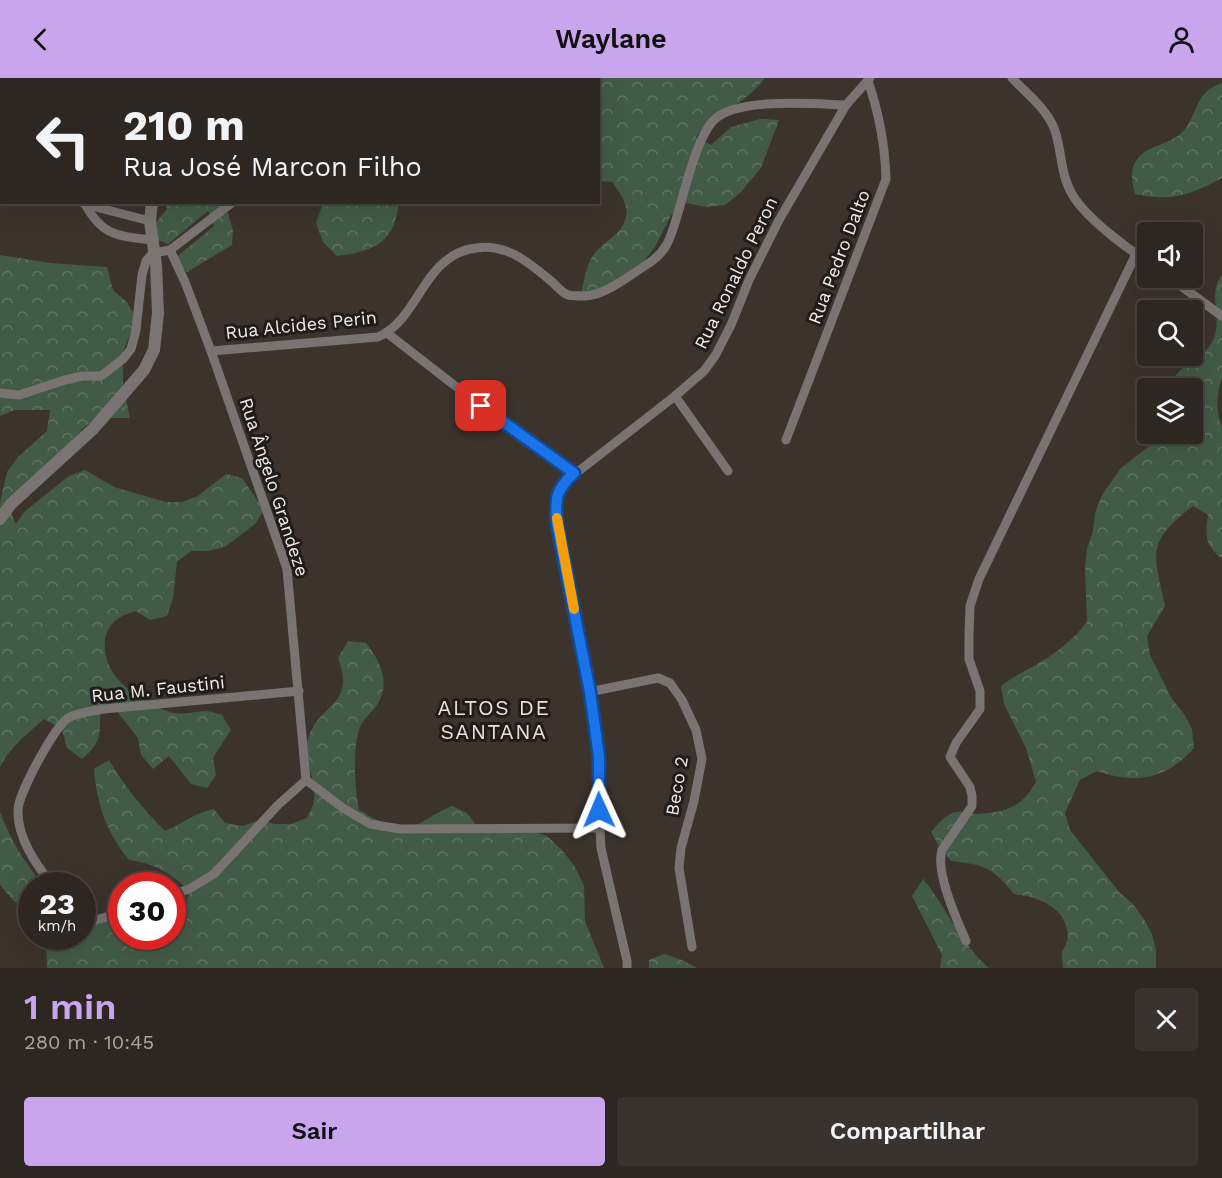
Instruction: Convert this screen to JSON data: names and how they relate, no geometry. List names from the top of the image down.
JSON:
{
  "streets": {
    "street": [
      "Rua Pedro Dalto",
      "Rua Ronaldo Peron",
      "Rua Alcides Perin",
      "Rua Ângelo Grandeze",
      "Rua M. Faustini",
      "Beco 2"
    ]
  },
  "crossings": [
    ["Rua Pedro Dalto", "Rua Ronaldo Peron"],
    ["Rua Ronaldo Peron", "Rua Alcides Perin"],
    ["Rua Ronaldo Peron", "Beco 2"],
    ["Rua Alcides Perin", "Rua Ângelo Grandeze"],
    ["Rua Ângelo Grandeze", "Rua M. Faustini"]
  ],
  "districts": ["ALTOS DE SANTANA"],
  "page": {
    "header": "Waylane",
    "turn": ["210 m", "Rua José Marcon Filho"],
    "speed": "23 km/h",
    "limit": "30",
    "heading": ["1 min", "280 m · 10:45"],
    "buttons": ["Sair", "Compartilhar"]
  }
}
